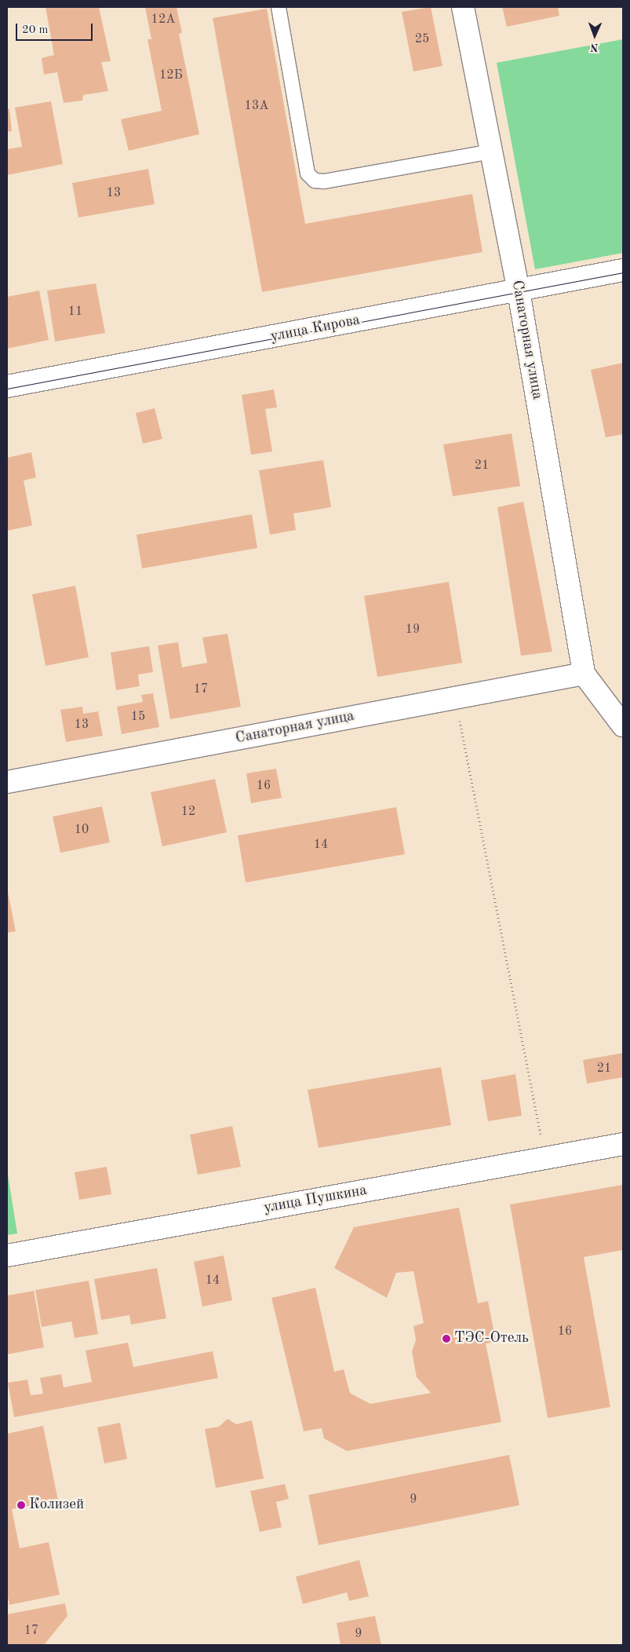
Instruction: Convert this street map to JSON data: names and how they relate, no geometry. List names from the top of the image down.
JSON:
{
  "streets": {
    "street": ["улица Кирова", "Санаторная улица", "улица Пушкина"]
  },
  "crossings": [
    ["улица Кирова", "Санаторная улица"]
  ],
  "places": ["ТЭС-Отель", "Колизей"],
  "house_numbers": [
    "12А",
    "25",
    "12Б",
    "13А",
    "13",
    "11",
    "21",
    "19",
    "17",
    "15",
    "13",
    "16",
    "12",
    "10",
    "14",
    "21",
    "14",
    "16",
    "9",
    "17",
    "9"
  ],
  "scale_bar": "20 m",
  "north": "bottom"
}
